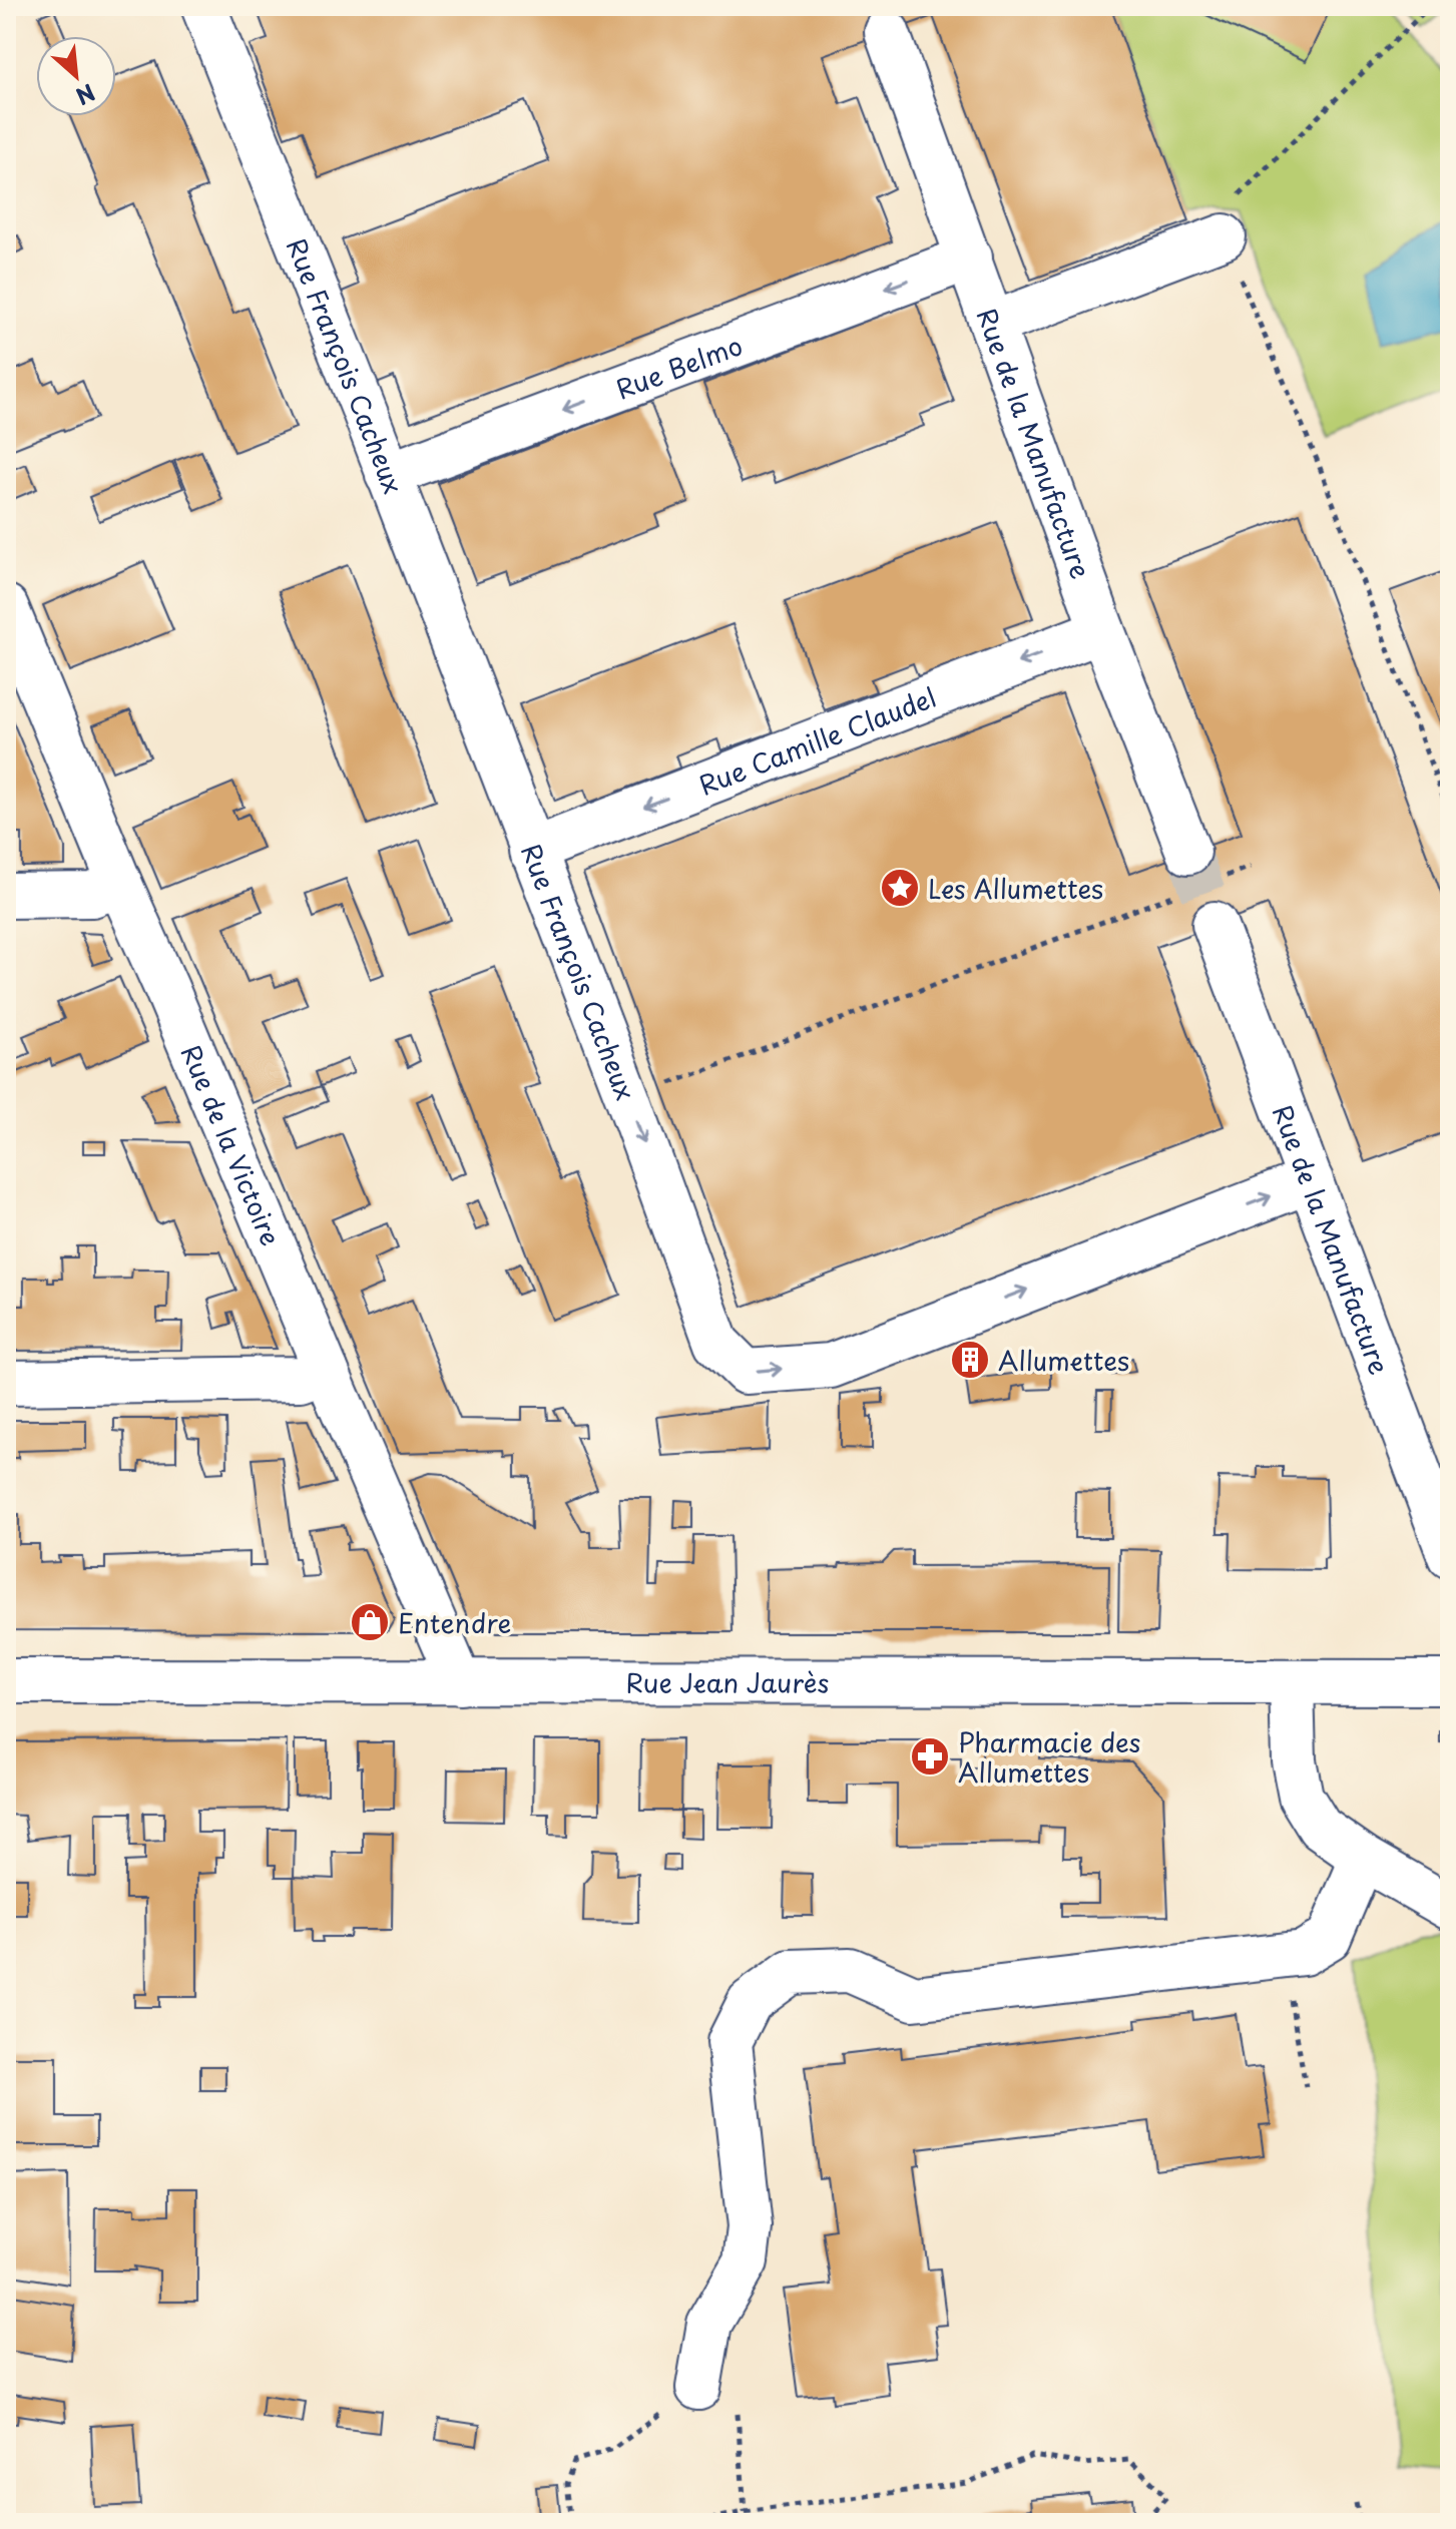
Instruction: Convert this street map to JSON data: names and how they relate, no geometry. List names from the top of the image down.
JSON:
{
  "streets": {
    "street": [
      "Rue François Cacheux",
      "Rue Belmo",
      "Rue de la Manufacture",
      "Rue Camille Claudel",
      "Rue de la Victoire",
      "Rue Jean Jaurès"
    ]
  },
  "crossings": [
    ["Rue François Cacheux", "Rue Belmo"],
    ["Rue François Cacheux", "Rue de la Manufacture"],
    ["Rue François Cacheux", "Rue Camille Claudel"],
    ["Rue Belmo", "Rue de la Manufacture"],
    ["Rue de la Manufacture", "Rue Camille Claudel"],
    ["Rue de la Victoire", "Rue Jean Jaurès"]
  ],
  "one_way": ["Rue Belmo", "Rue Camille Claudel"],
  "places": {
    "place": ["Les Allumettes"],
    "building": ["Allumettes"],
    "shop": ["Entendre"],
    "pharmacy": ["Pharmacie des Allumettes"]
  },
  "north": "bottom right"
}
